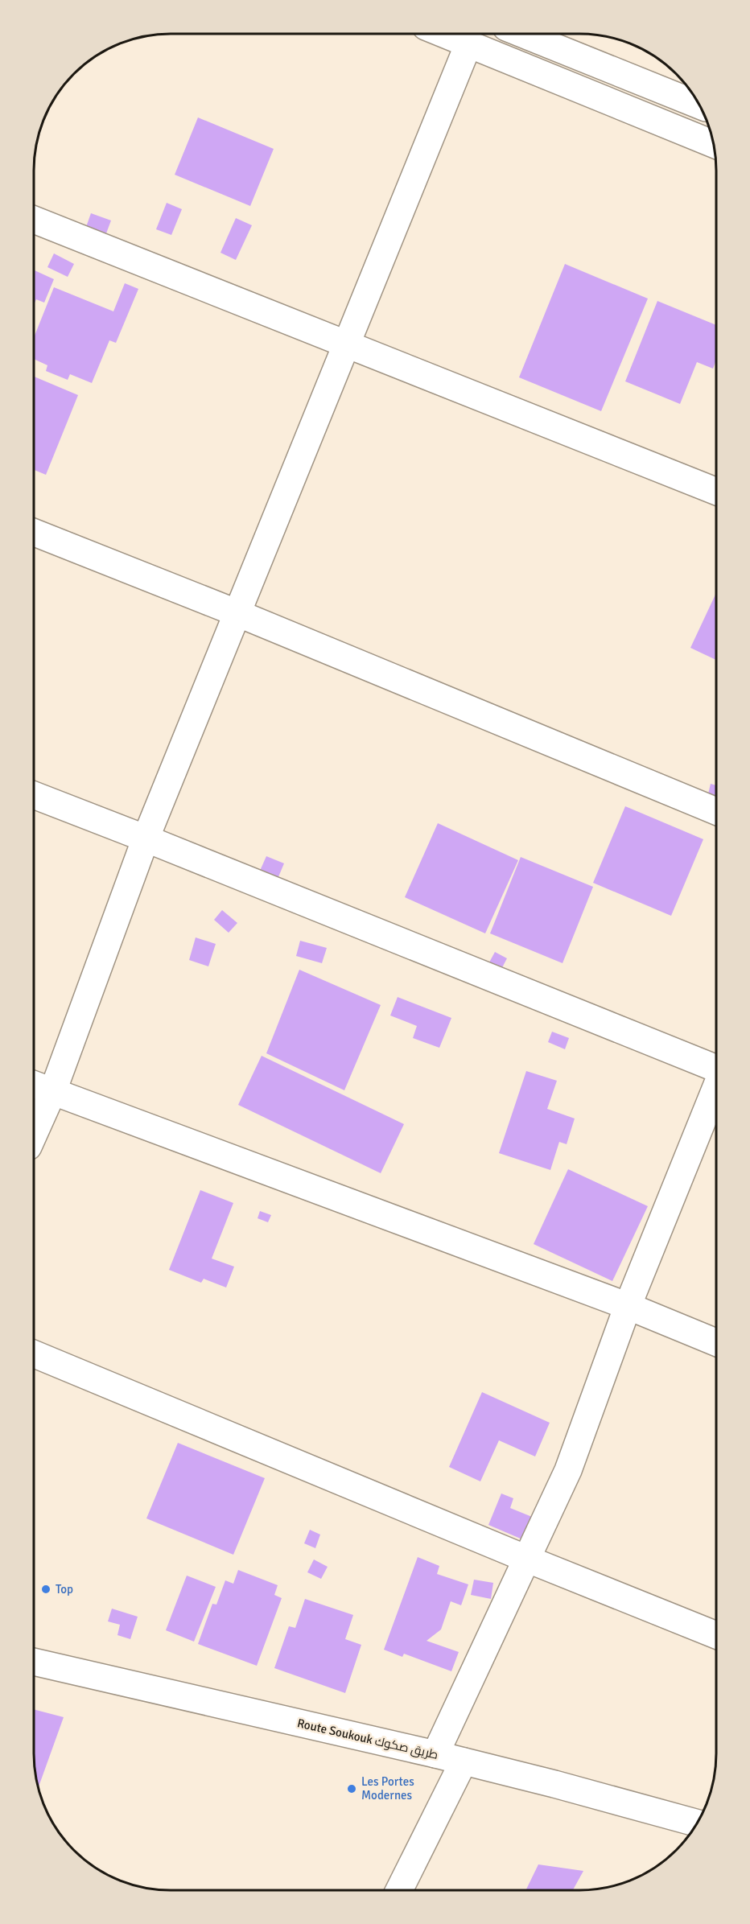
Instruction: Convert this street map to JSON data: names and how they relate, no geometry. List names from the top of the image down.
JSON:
{
  "streets": {
    "street": ["Route Soukouk طريق صكوك"]
  },
  "places": ["Top", "Les Portes Modernes"]
}
